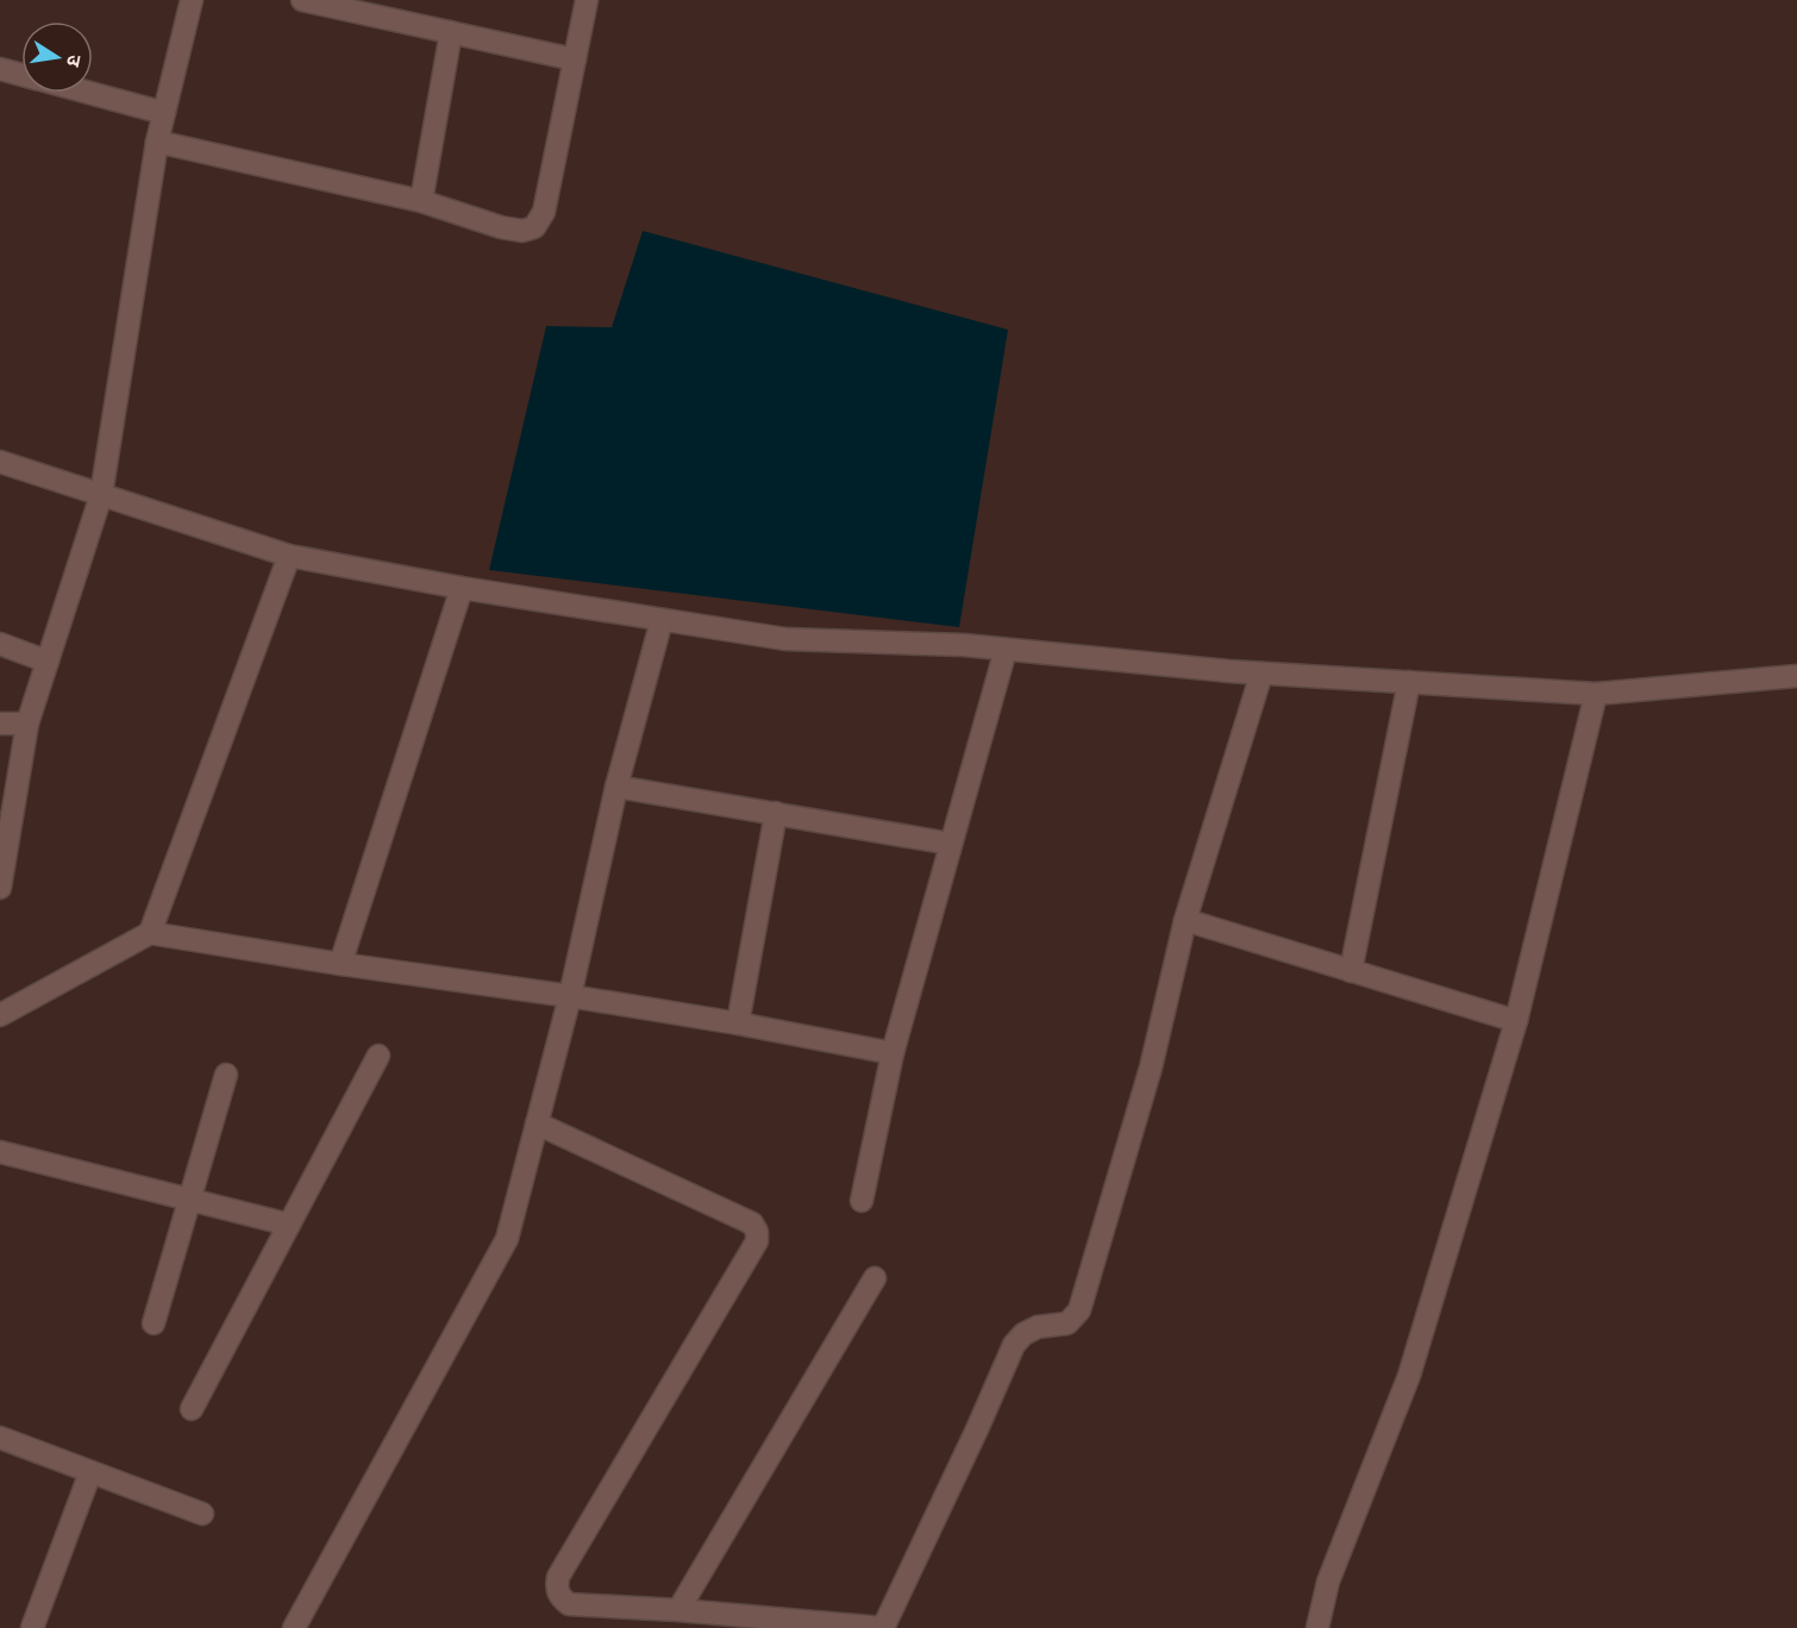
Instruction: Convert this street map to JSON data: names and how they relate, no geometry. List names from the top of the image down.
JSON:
{
  "north": "right"
}
